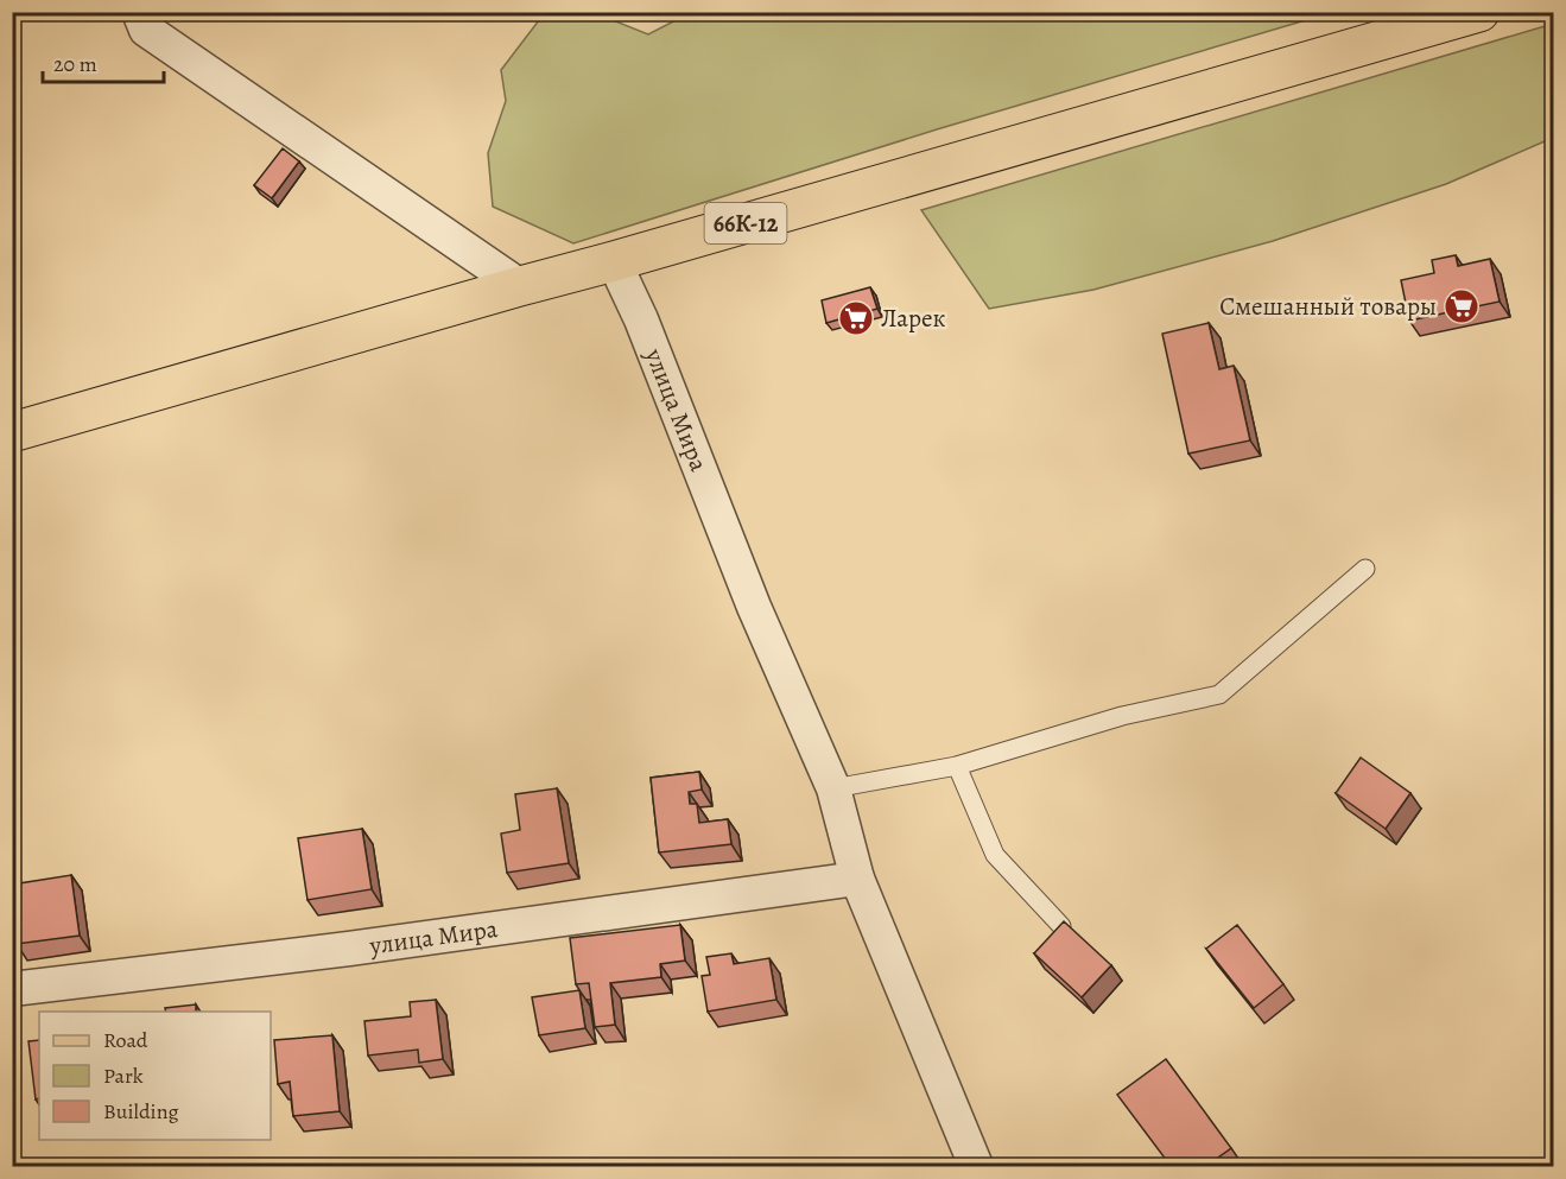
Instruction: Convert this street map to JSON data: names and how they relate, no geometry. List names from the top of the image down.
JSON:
{
  "streets": {
    "main road": ["66К-12"],
    "street": ["улица Мира"]
  },
  "crossings": [
    ["66К-12", "улица Мира"]
  ],
  "places": {
    "supermarket": ["Смешанный товары", "Ларек"]
  },
  "legend": ["Road", "Park", "Building"],
  "scale_bar": "20 m"
}
